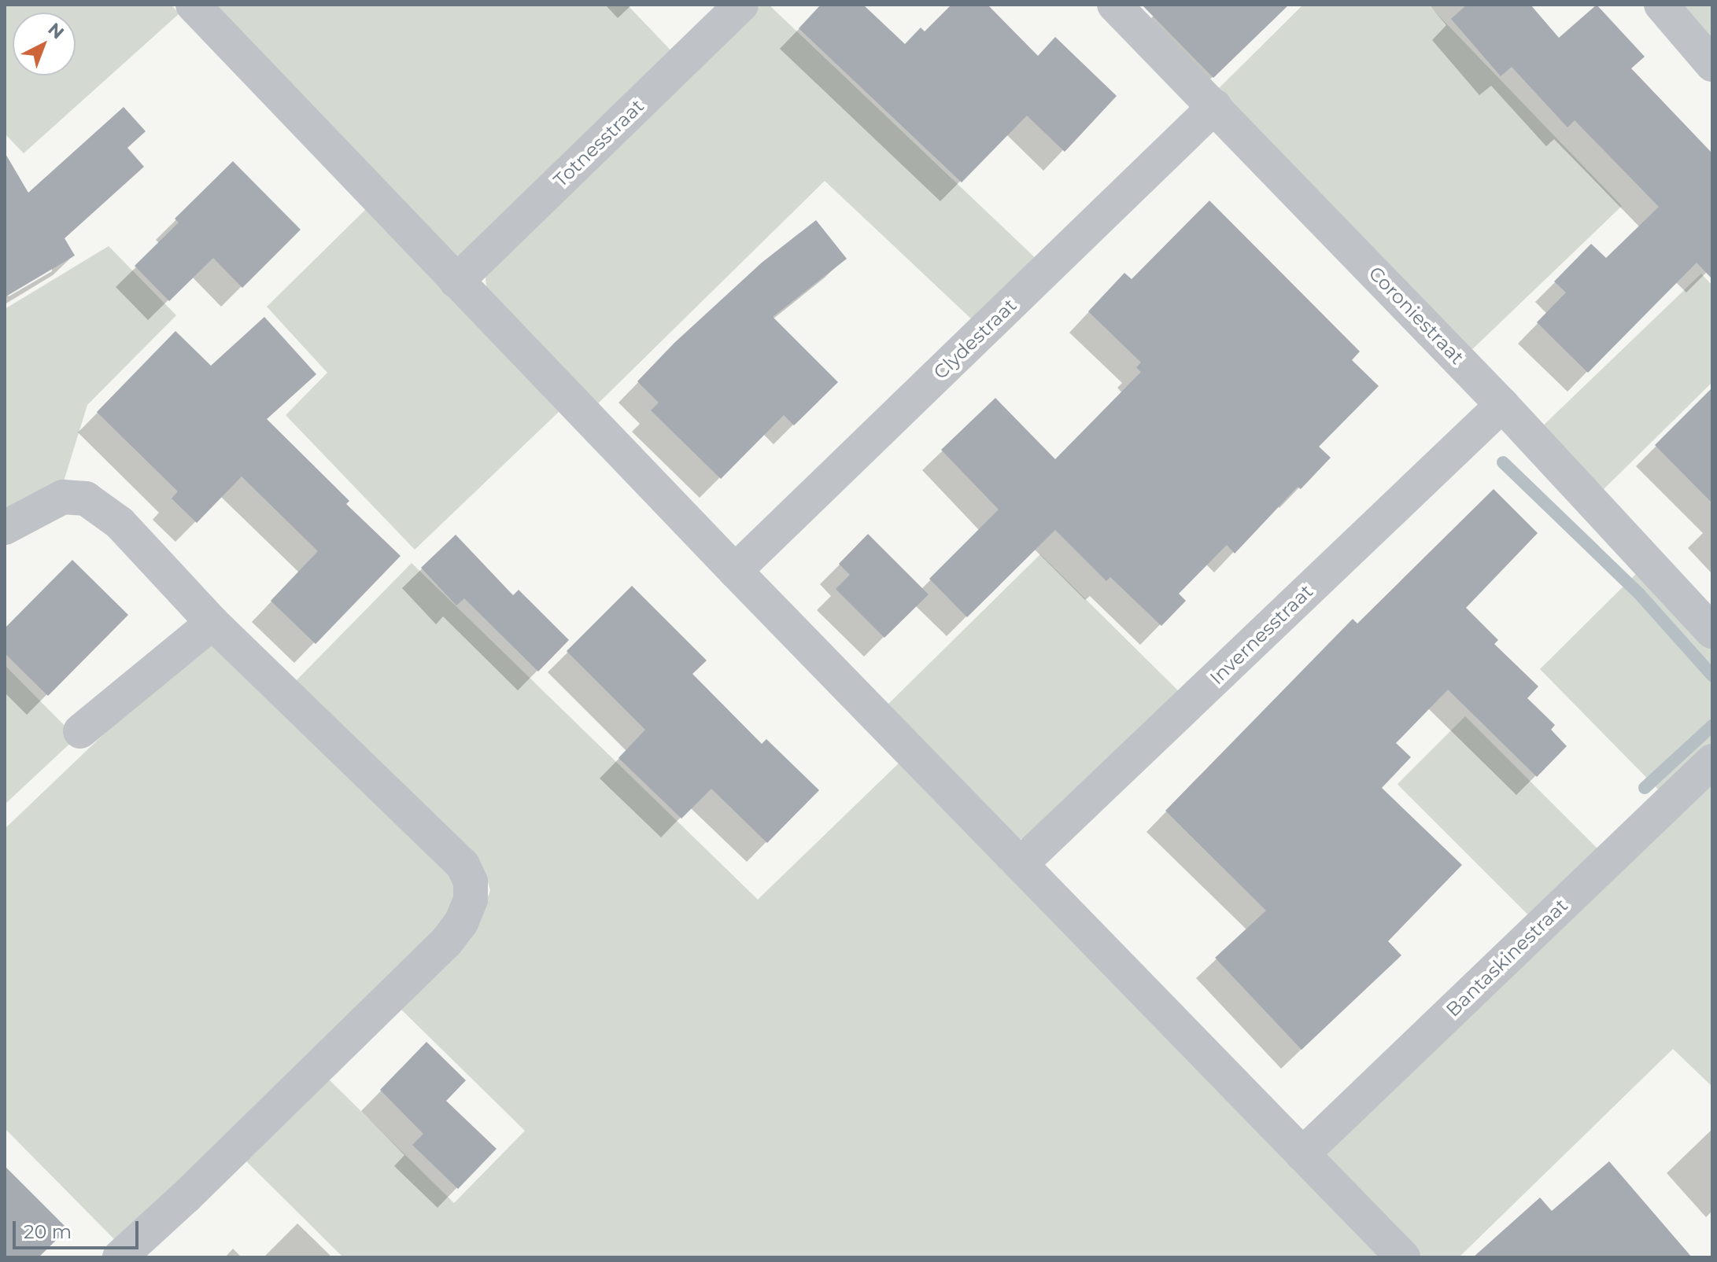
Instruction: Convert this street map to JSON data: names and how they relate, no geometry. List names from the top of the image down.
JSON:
{
  "streets": {
    "street": [
      "Totnesstraat",
      "Coroniestraat",
      "Clydestraat",
      "Invernesstraat",
      "Bantaskinestraat"
    ]
  },
  "crossings": [
    ["Coroniestraat", "Clydestraat"],
    ["Coroniestraat", "Invernesstraat"]
  ],
  "scale_bar": "20 m",
  "north": "top right"
}
